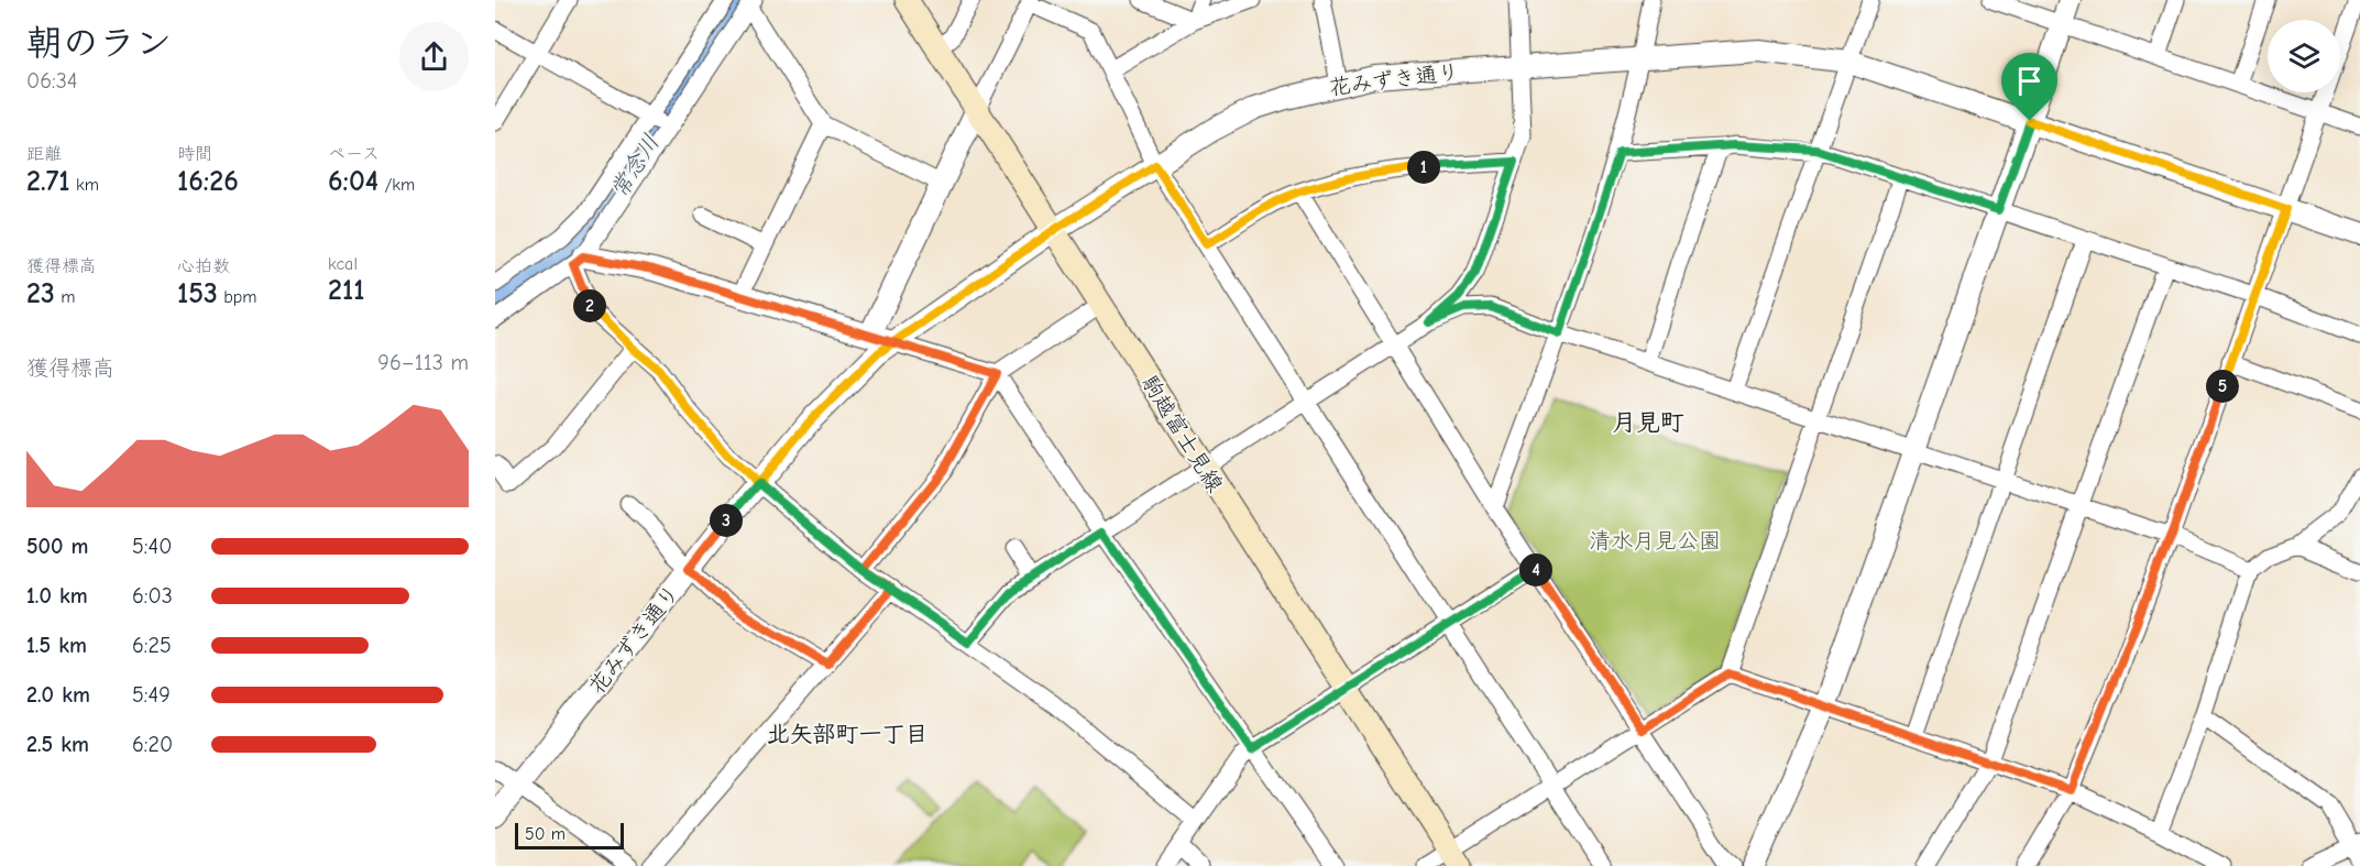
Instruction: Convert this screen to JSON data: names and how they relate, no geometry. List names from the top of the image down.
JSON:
{
  "streets": {
    "main road": ["駒越富士見線"],
    "street": ["花みずき通り"]
  },
  "crossings": [
    ["花みずき通り", "駒越富士見線"]
  ],
  "districts": ["月見町", "北矢部町一丁目"],
  "water": ["常念川"],
  "parks": ["清水月見公園"],
  "scale_bar": "50 m",
  "page": {
    "heading": ["朝のラン", "06:34"],
    "stats": [
      ["距離", "2.71 km"],
      ["時間", "16:26"],
      ["ペース", "6:04 /km"],
      ["獲得標高", "23 m"],
      ["心拍数", "153 bpm"],
      ["kcal", "211"]
    ],
    "pins": [
      "1",
      "2",
      "5",
      "3",
      "4"
    ],
    "chart": ["獲得標高", "96–113 m"],
    "list": [
      {
        "name": "500 m",
        "note": "5:40"
      },
      {
        "name": "1.0 km",
        "note": "6:03"
      },
      {
        "name": "1.5 km",
        "note": "6:25"
      },
      {
        "name": "2.0 km",
        "note": "5:49"
      },
      {
        "name": "2.5 km",
        "note": "6:20"
      }
    ],
    "scale": "50 m"
  }
}
